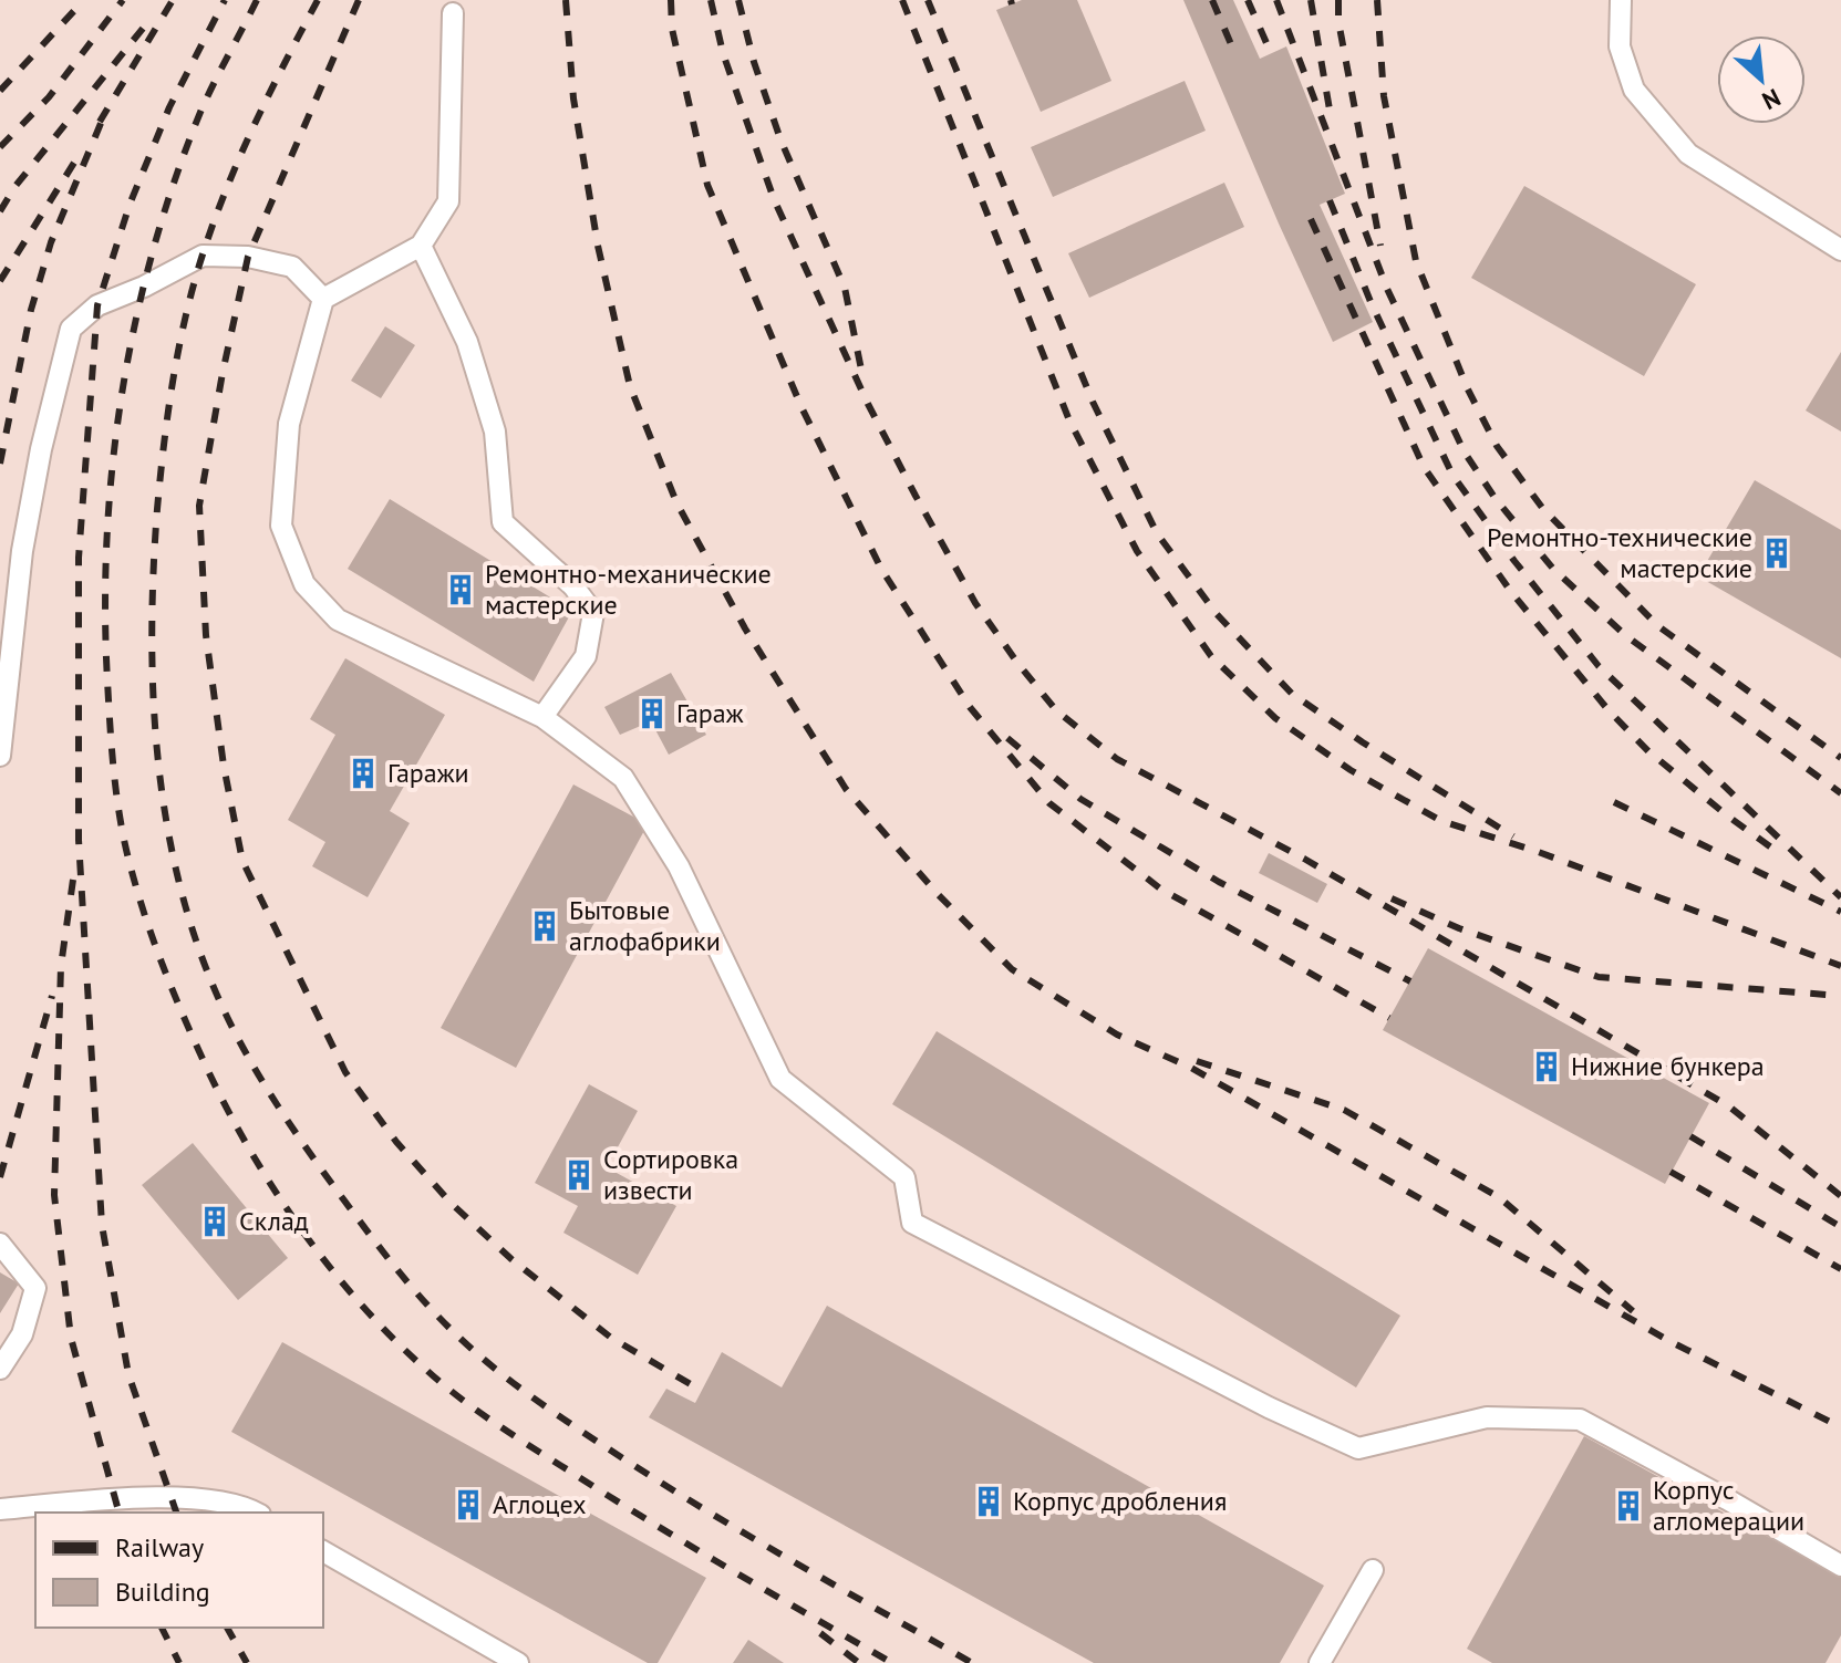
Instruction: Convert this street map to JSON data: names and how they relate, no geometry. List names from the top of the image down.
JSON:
{
  "places": {
    "building": [
      "Ремонтно-технические мастерские",
      "Ремонтно-механические мастерские",
      "Гараж",
      "Гаражи",
      "Бытовые аглофабрики",
      "Нижние бункера",
      "Сортировка извести",
      "Склад",
      "Корпус дробления",
      "Аглоцех",
      "Корпус агломерации"
    ]
  },
  "legend": ["Railway", "Building"],
  "north": "bottom right"
}
